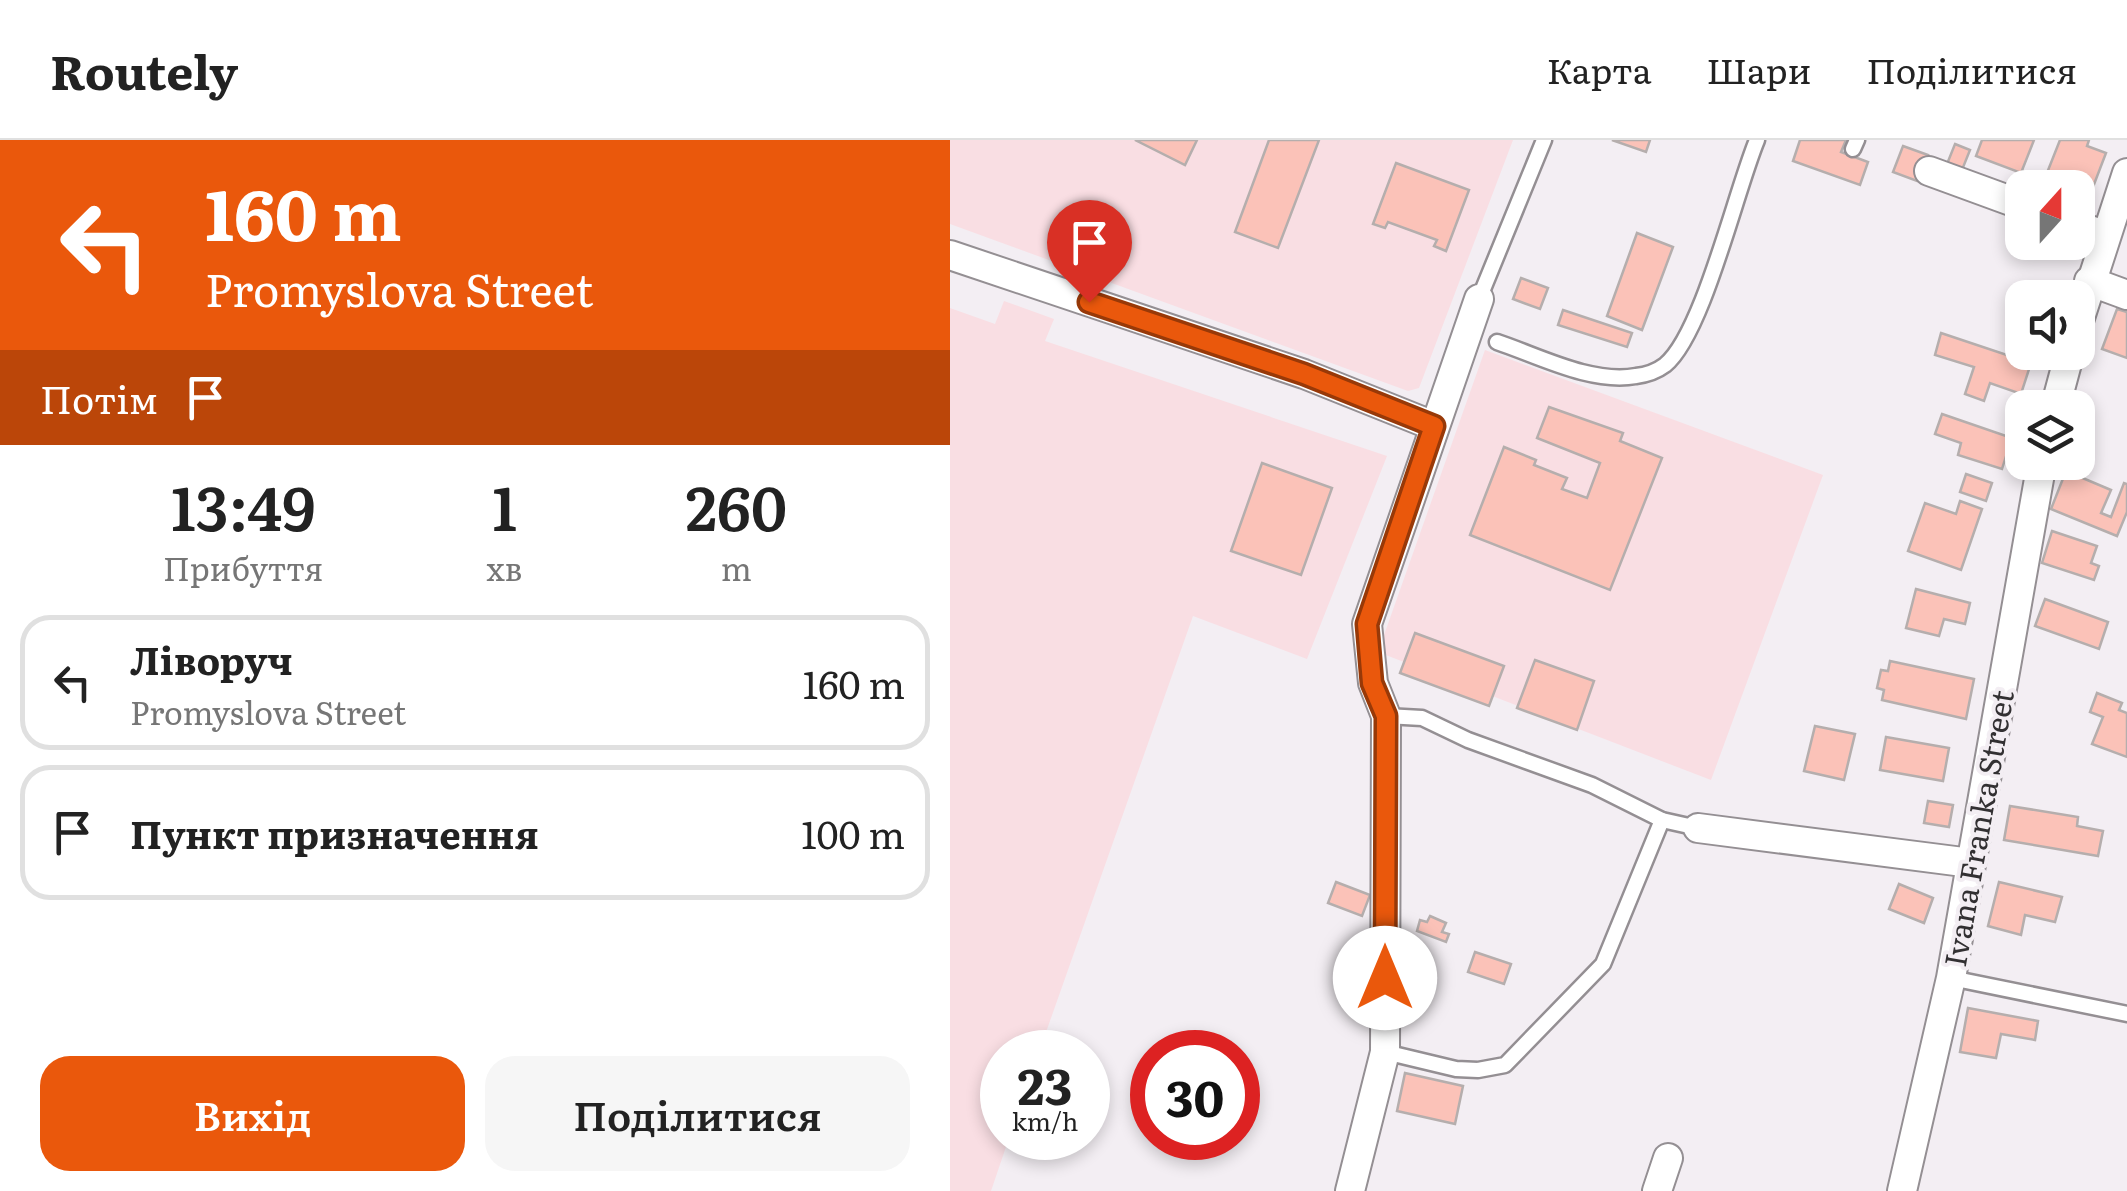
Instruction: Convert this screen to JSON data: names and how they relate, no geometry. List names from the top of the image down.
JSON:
{
  "streets": {
    "street": ["Ivana Franka Street"]
  },
  "north": "top",
  "page": {
    "header": "Routely",
    "nav": ["Карта", "Шари", "Поділитися"],
    "turn": ["160 m", "Promyslova Street"],
    "then": "Потім",
    "eta": [
      "13:49",
      "Прибуття",
      "1",
      "хв",
      "260",
      "m"
    ],
    "list": [
      {
        "name": "Ліворуч",
        "note": "Promyslova Street",
        "value": "160 m"
      },
      {
        "name": "Пункт призначення",
        "value": "100 m"
      }
    ],
    "speed": "23 km/h",
    "limit": "30",
    "buttons": ["Вихід", "Поділитися"]
  }
}
